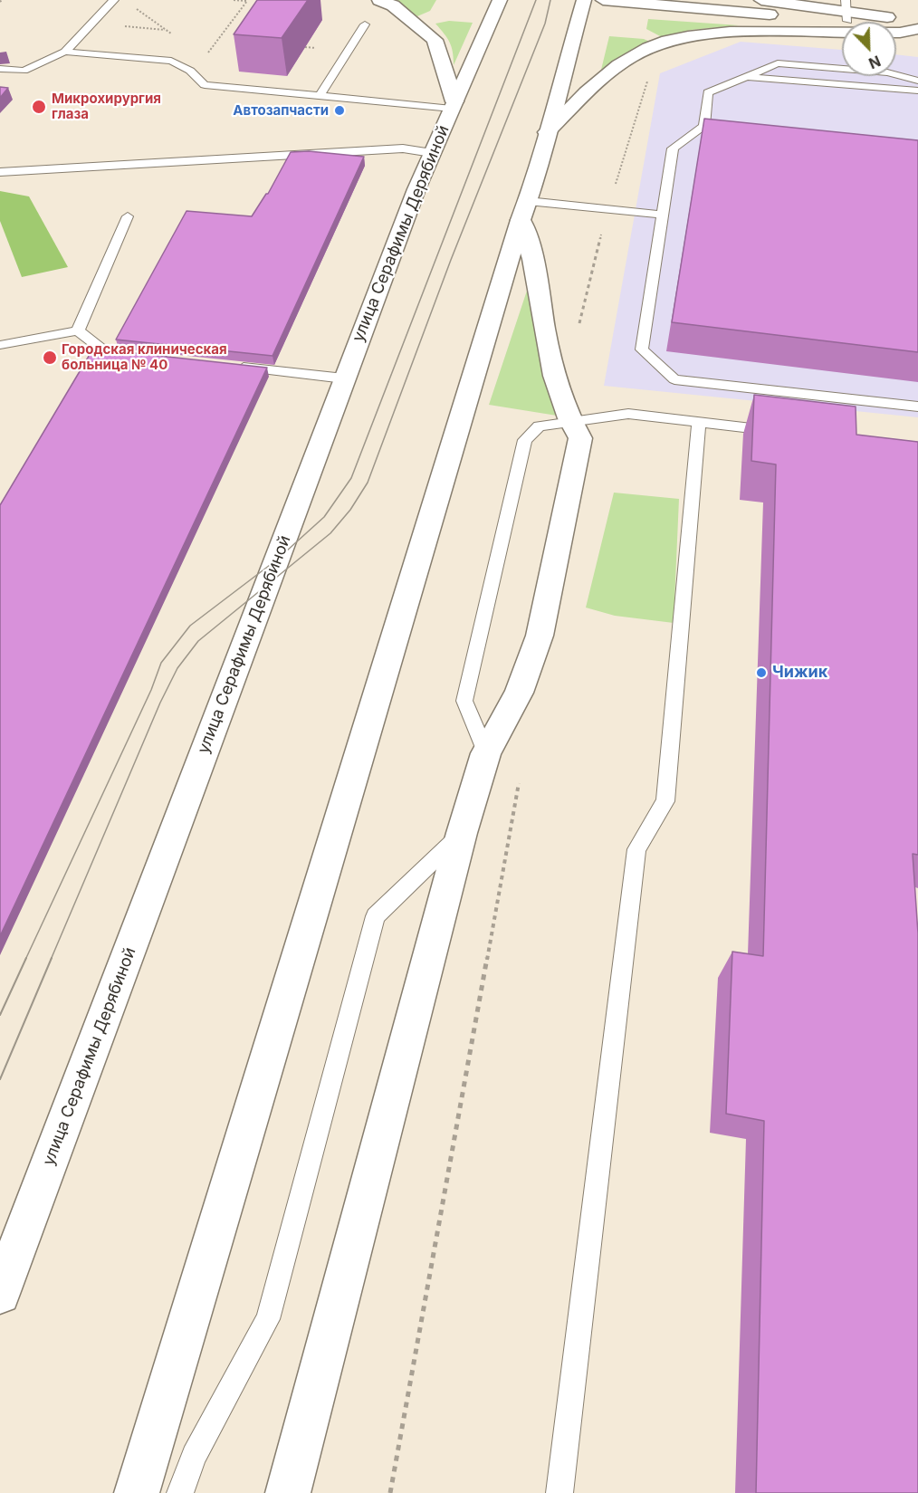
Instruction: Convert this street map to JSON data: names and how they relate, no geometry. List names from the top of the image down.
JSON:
{
  "streets": {
    "main road": ["улица Серафимы Дерябиной"]
  },
  "places": [
    "Микрохирургия глаза",
    "Автозапчасти",
    "Городская клиническая больница № 40",
    "Чижик"
  ],
  "north": "bottom right"
}
